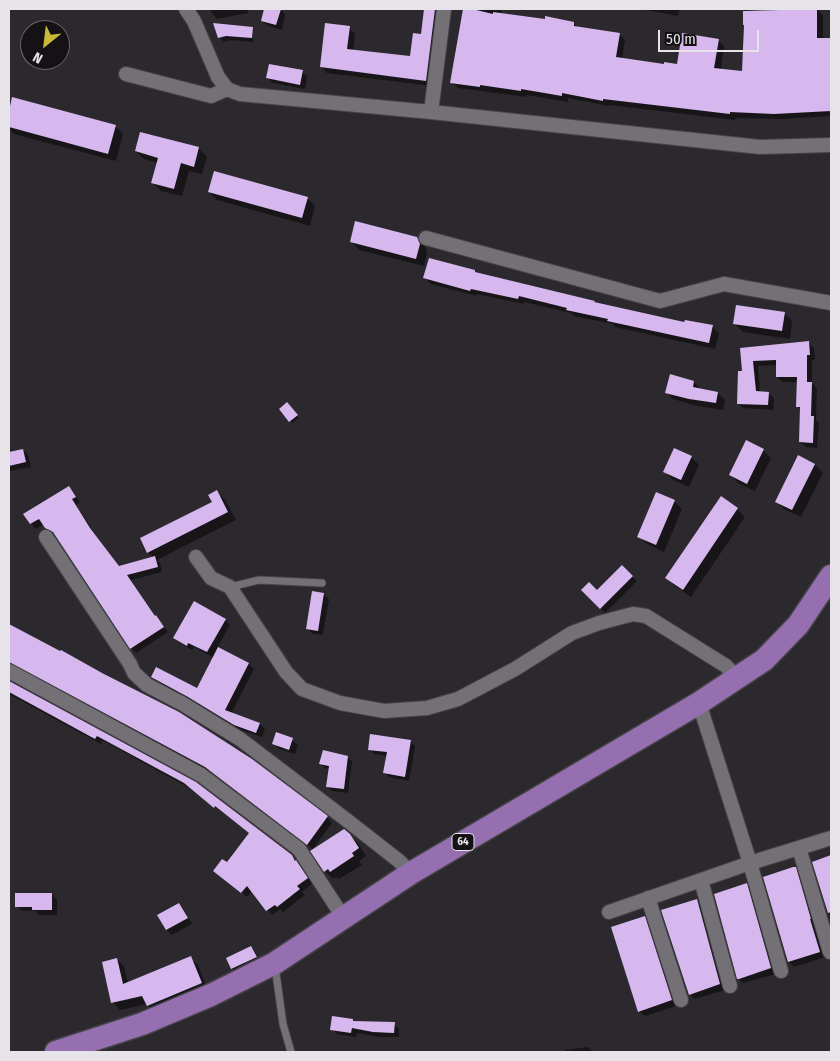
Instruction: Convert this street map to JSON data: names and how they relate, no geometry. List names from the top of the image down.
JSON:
{
  "streets": {
    "main road": ["64"]
  },
  "scale_bar": "50 m",
  "north": "bottom left"
}
